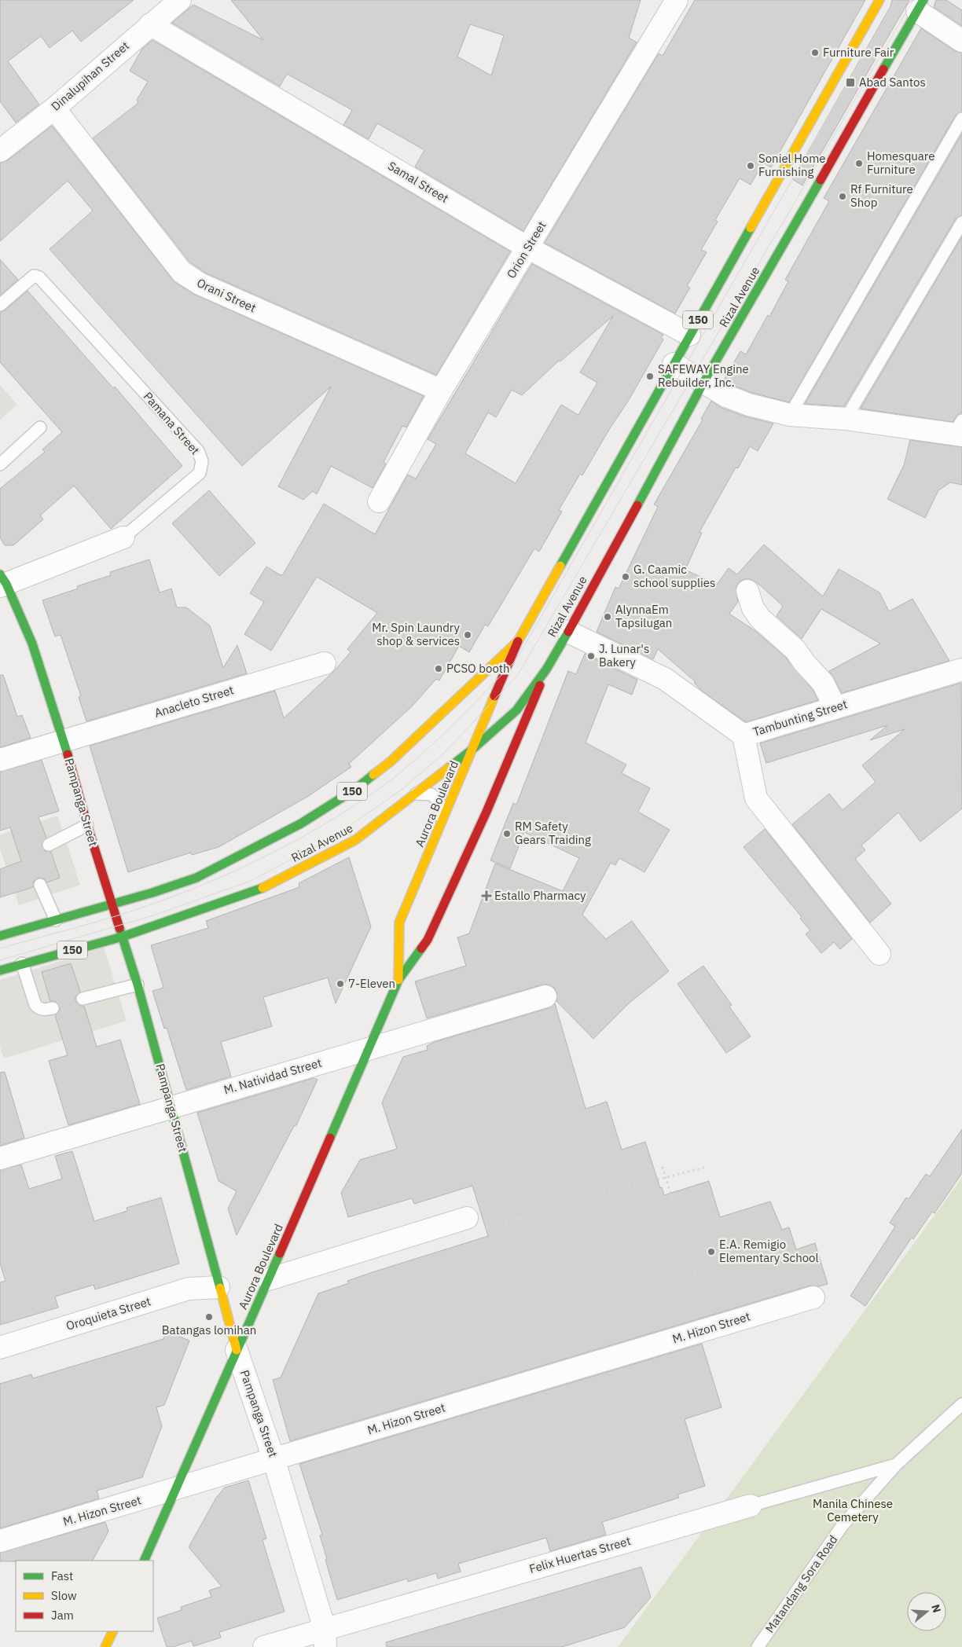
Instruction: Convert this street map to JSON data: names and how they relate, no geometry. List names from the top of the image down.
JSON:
{
  "streets": {
    "main road": [
      "Rizal Avenue",
      "150",
      "Pampanga Street",
      "Aurora Boulevard"
    ],
    "street": [
      "Dinalupihan Street",
      "Samal Street",
      "Orion Street",
      "Orani Street",
      "Pamana Street",
      "Anacleto Street",
      "Tambunting Street",
      "M. Natividad Street",
      "Oroquieta Street",
      "M. Hizon Street",
      "Felix Huertas Street"
    ],
    "lane": ["Matandang Sora Road"]
  },
  "crossings": [
    ["Dinalupihan Street", "Samal Street"],
    ["Dinalupihan Street", "Orani Street"],
    ["Samal Street", "Orion Street"],
    ["Samal Street", "150"],
    ["Orion Street", "Orani Street"],
    ["Rizal Avenue", "Tambunting Street"],
    ["Rizal Avenue", "Pampanga Street"],
    ["Rizal Avenue", "Aurora Boulevard"],
    ["150", "Pampanga Street"],
    ["150", "Aurora Boulevard"],
    ["Pamana Street", "Pampanga Street"],
    ["Anacleto Street", "Pampanga Street"],
    ["Pampanga Street", "Aurora Boulevard"],
    ["Pampanga Street", "M. Natividad Street"],
    ["Pampanga Street", "Oroquieta Street"],
    ["Pampanga Street", "M. Hizon Street"],
    ["Pampanga Street", "Felix Huertas Street"],
    ["Aurora Boulevard", "M. Natividad Street"],
    ["Aurora Boulevard", "M. Hizon Street"],
    ["Felix Huertas Street", "Matandang Sora Road"]
  ],
  "parks": ["Manila Chinese Cemetery"],
  "places": {
    "other": [
      "Furniture Fair",
      "Homesquare Furniture",
      "Soniel Home Furnishing",
      "Rf Furniture Shop",
      "SAFEWAY Engine Rebuilder, Inc.",
      "G. Caamic school supplies",
      "AlynnaEm Tapsilugan",
      "Mr. Spin Laundry shop & services",
      "J. Lunar's Bakery",
      "PCSO booth",
      "RM Safety Gears Traiding",
      "7-Eleven",
      "E.A. Remigio Elementary School",
      "Batangas lomihan"
    ],
    "transit": ["Abad Santos"],
    "health": ["Estallo Pharmacy"]
  },
  "legend": ["Fast", "Slow", "Jam"],
  "north": "right"
}
